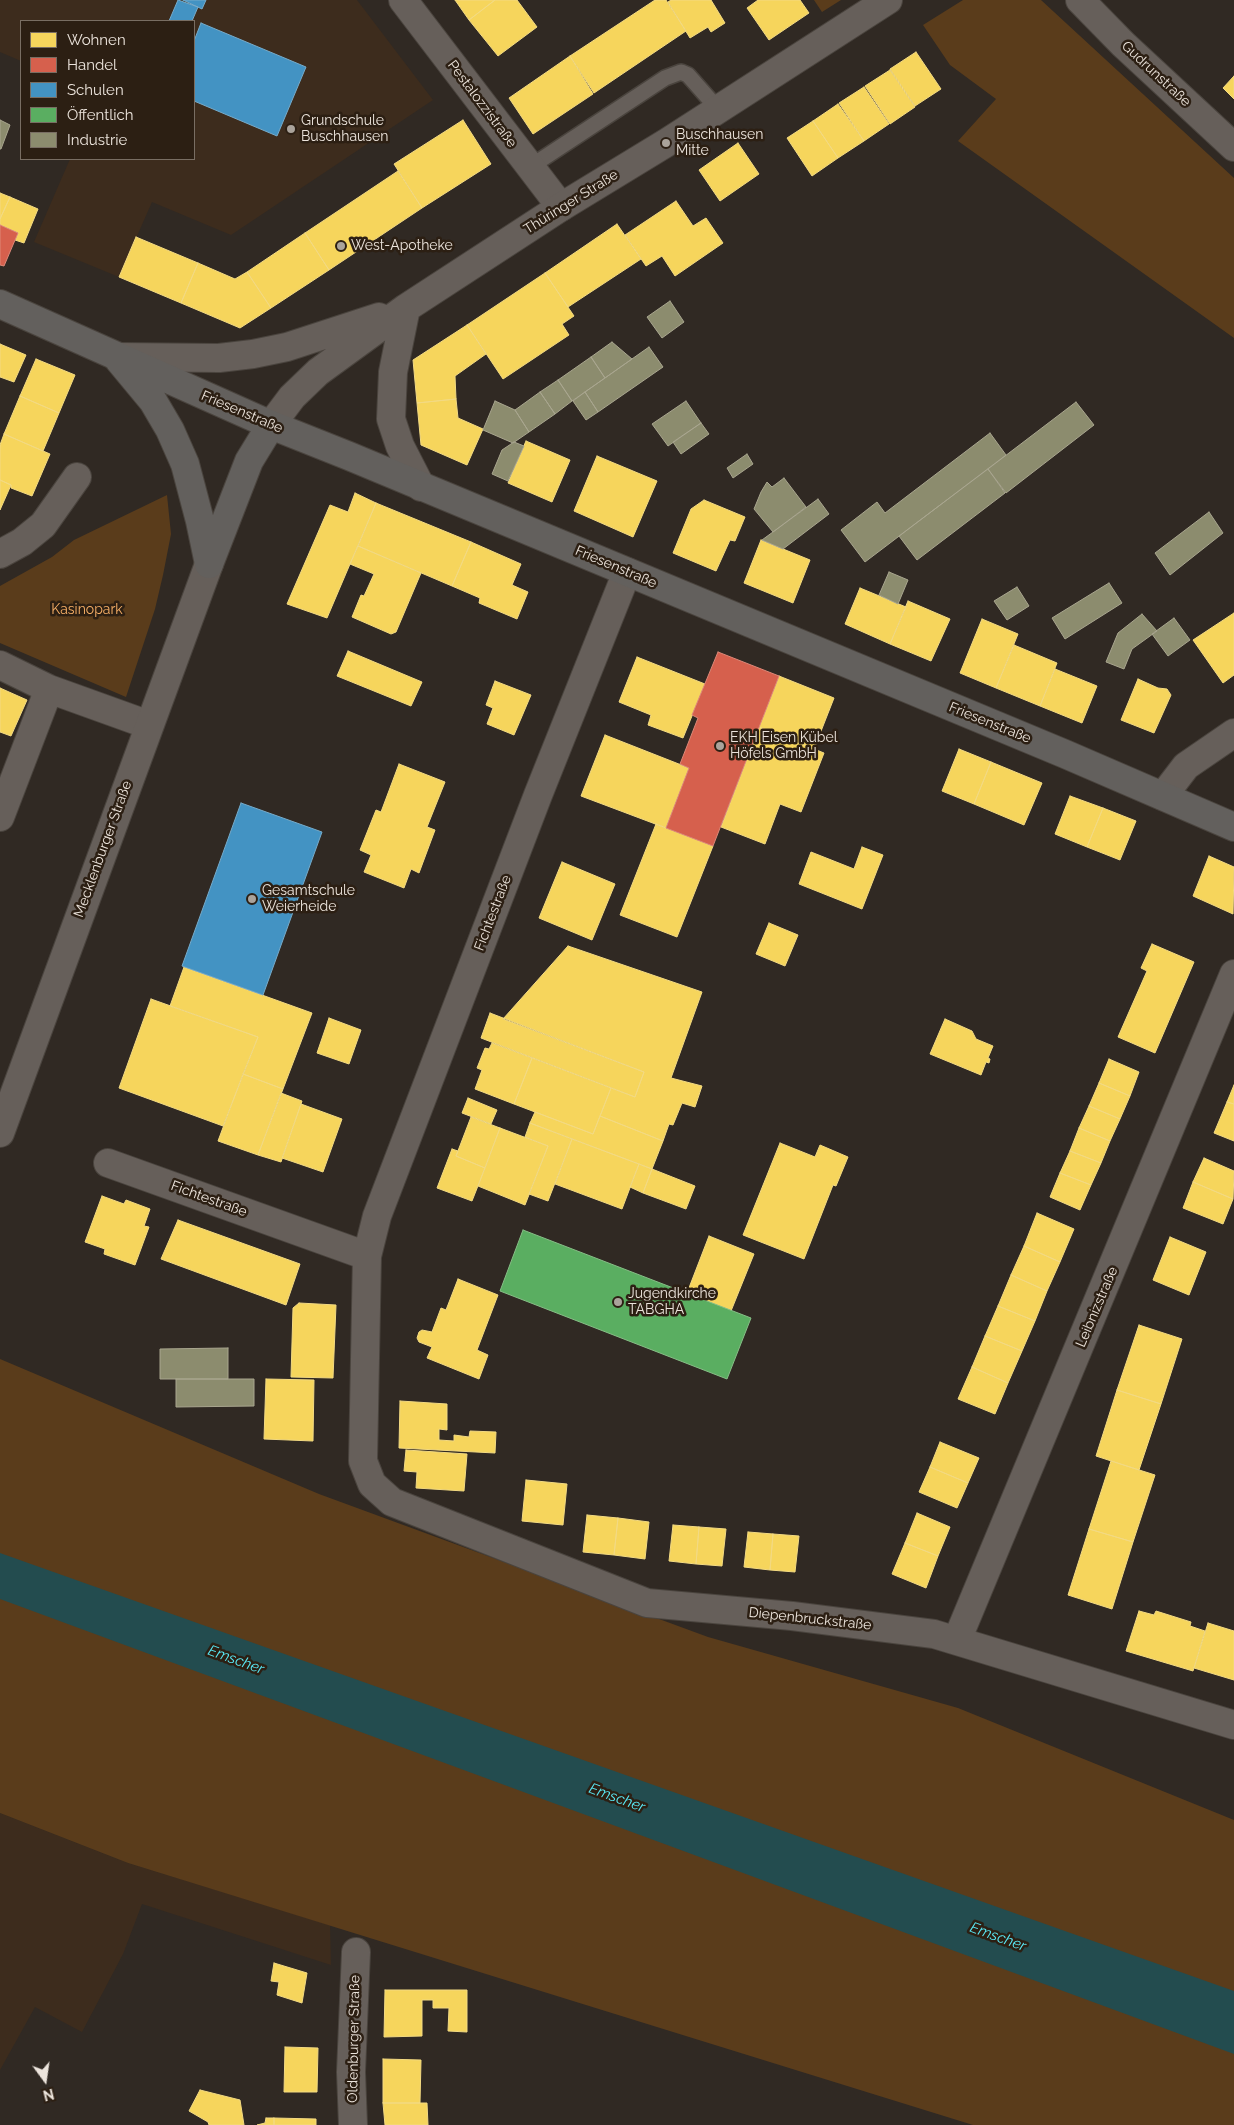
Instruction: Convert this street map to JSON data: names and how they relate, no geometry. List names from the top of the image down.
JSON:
{
  "streets": {
    "main road": ["Friesenstraße", "Mecklenburger Straße"],
    "street": [
      "Gudrunstraße",
      "Pestalozzistraße",
      "Thüringer Straße",
      "Fichtestraße",
      "Leibnizstraße",
      "Diepenbruckstraße",
      "Oldenburger Straße"
    ]
  },
  "crossings": [
    ["Pestalozzistraße", "Thüringer Straße"],
    ["Thüringer Straße", "Friesenstraße"],
    ["Thüringer Straße", "Mecklenburger Straße"],
    ["Friesenstraße", "Mecklenburger Straße"],
    ["Friesenstraße", "Fichtestraße"],
    ["Fichtestraße", "Diepenbruckstraße"],
    ["Leibnizstraße", "Diepenbruckstraße"]
  ],
  "water": ["Emscher"],
  "parks": ["Kasinopark"],
  "places": [
    "Grundschule Buschhausen",
    "Buschhausen Mitte",
    "West-Apotheke",
    "EKH Eisen Kübel Höfels GmbH",
    "Gesamtschule Weierheide",
    "Jugendkirche TABGHA"
  ],
  "legend": [
    "Wohnen",
    "Handel",
    "Schulen",
    "Öffentlich",
    "Industrie"
  ],
  "north": "bottom"
}
